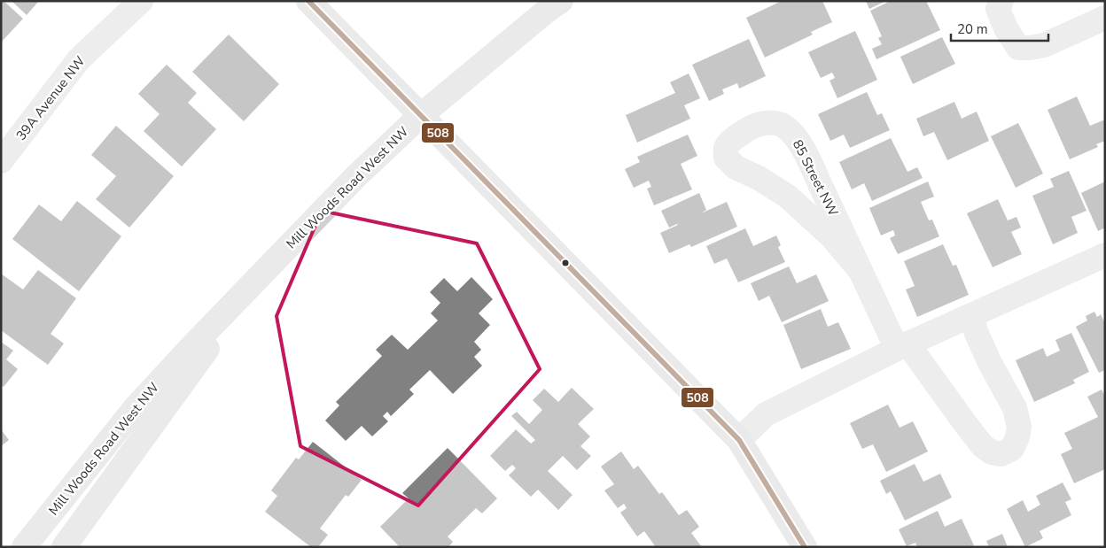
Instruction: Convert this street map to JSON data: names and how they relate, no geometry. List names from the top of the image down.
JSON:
{
  "streets": {
    "street": ["39A Avenue NW", "85 Street NW", "Mill Woods Road West NW"]
  },
  "lines": ["transit line 508"],
  "scale_bar": "20 m"
}
